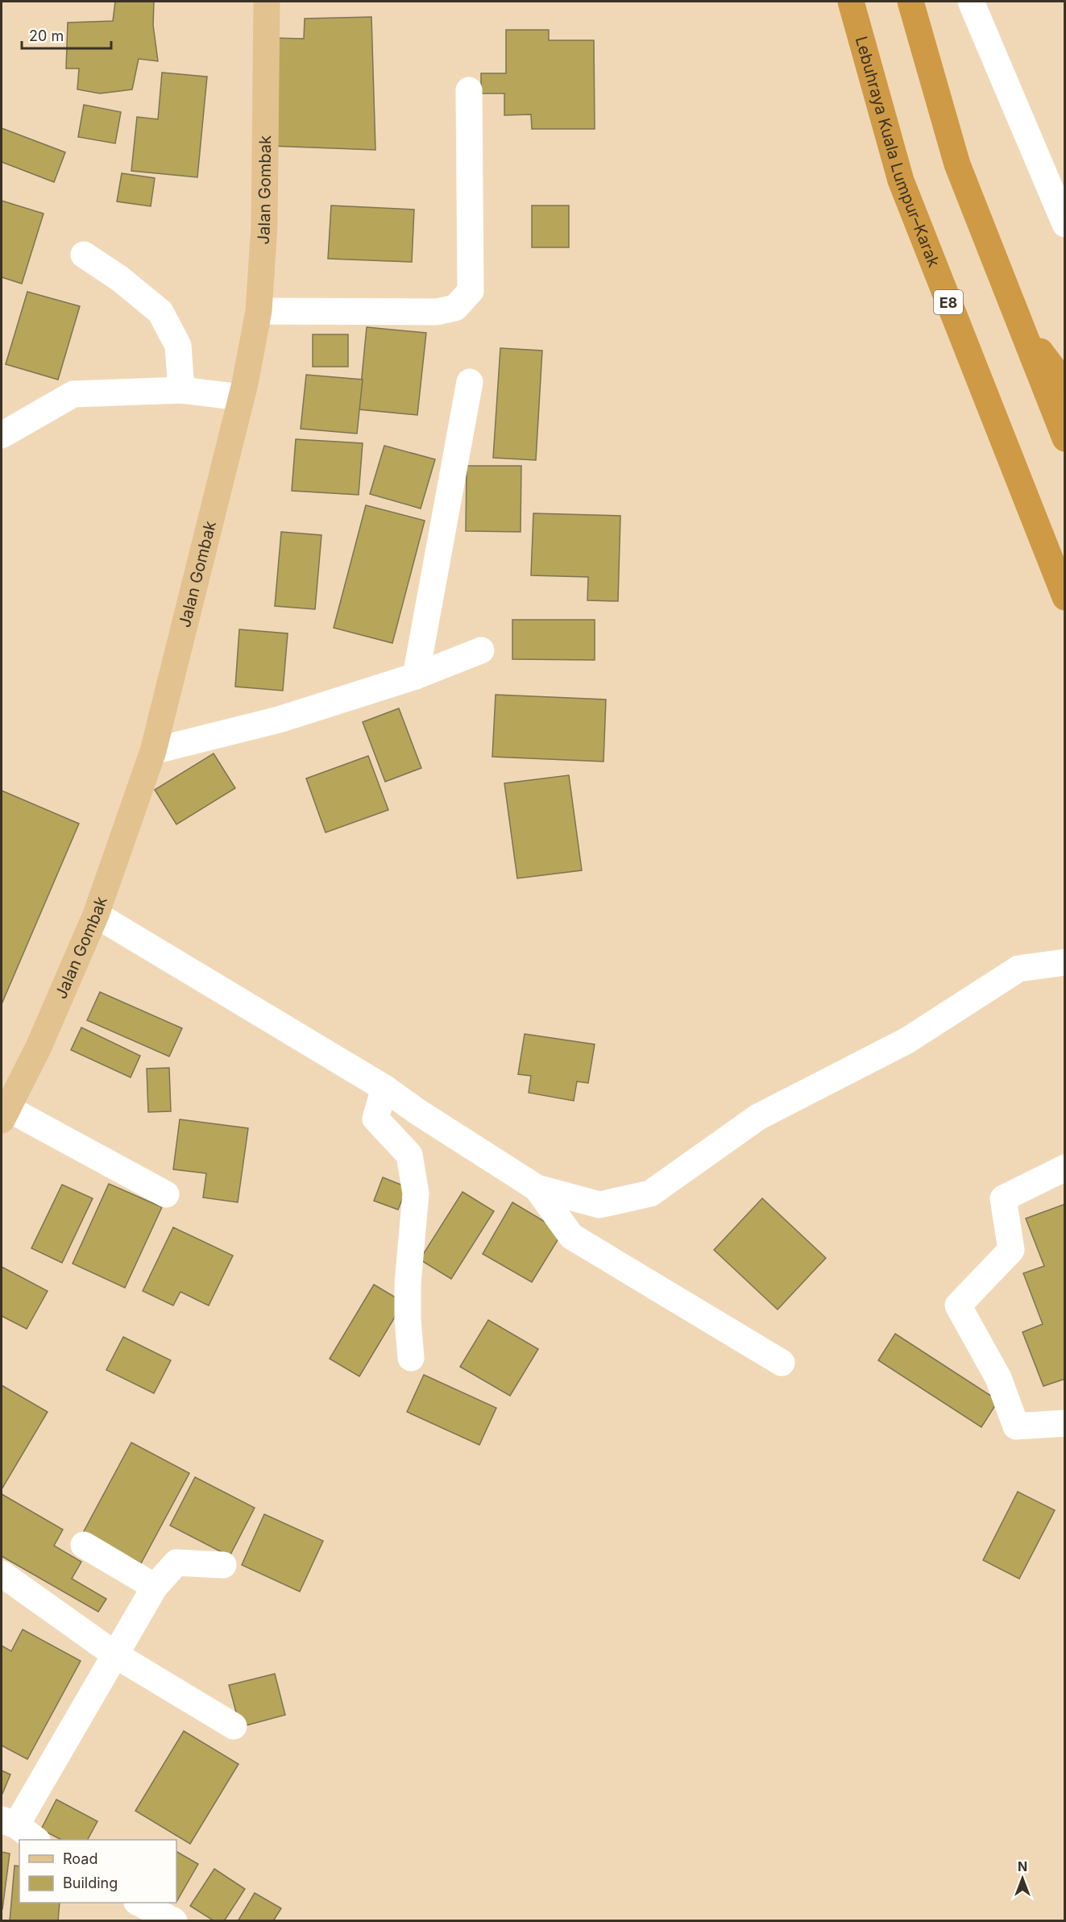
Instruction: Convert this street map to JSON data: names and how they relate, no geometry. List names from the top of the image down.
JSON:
{
  "streets": {
    "highway": ["Lebuhraya Kuala Lumpur–Karak", "E8"],
    "main road": ["Jalan Gombak"]
  },
  "legend": ["Road", "Building"],
  "scale_bar": "20 m",
  "north": "top"
}
